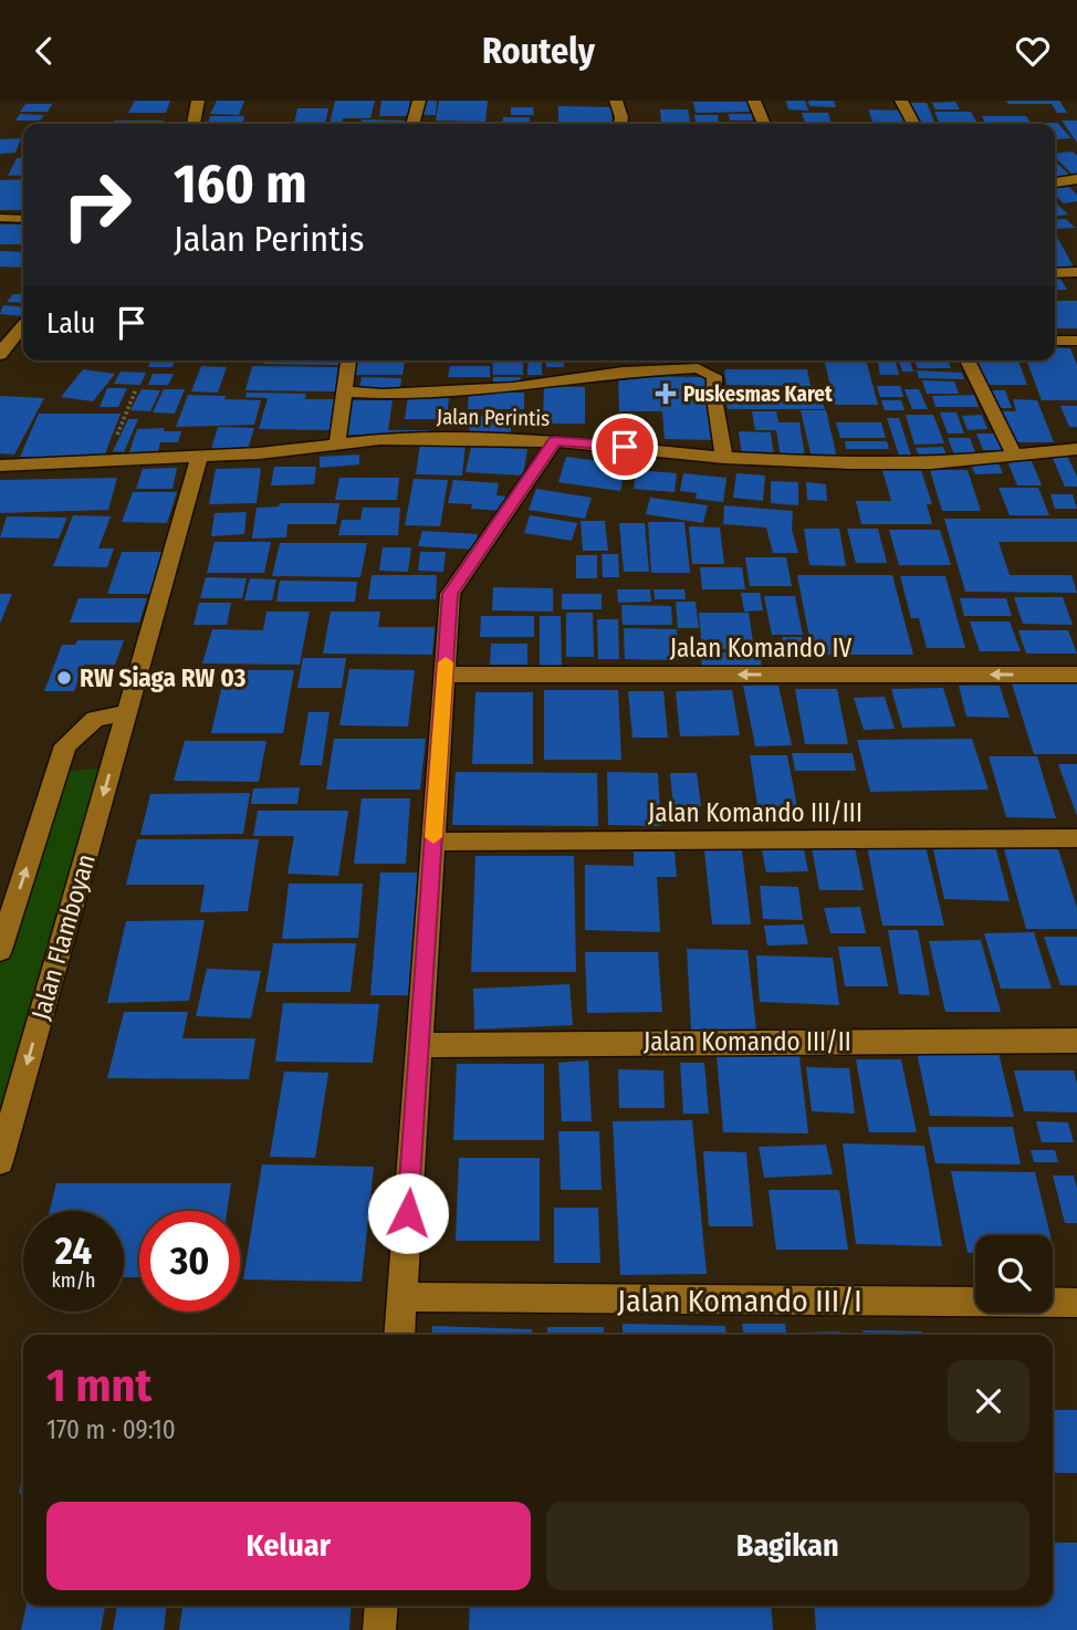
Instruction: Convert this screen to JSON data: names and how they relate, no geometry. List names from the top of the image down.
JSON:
{
  "streets": {
    "street": [
      "Jalan Perintis",
      "Jalan Komando IV",
      "Jalan Komando III/III",
      "Jalan Flamboyan",
      "Jalan Komando III/II",
      "Jalan Komando III/I"
    ]
  },
  "crossings": [
    ["Jalan Perintis", "Jalan Flamboyan"]
  ],
  "one_way": ["Jalan Komando IV"],
  "places": {
    "health": ["Puskesmas Karet"],
    "other": ["RW Siaga RW 03"]
  },
  "page": {
    "header": "Routely",
    "turn": ["160 m", "Jalan Perintis"],
    "then": "Lalu",
    "speed": "24 km/h",
    "limit": "30",
    "heading": ["1 mnt", "170 m · 09:10"],
    "buttons": ["Keluar", "Bagikan"]
  }
}
